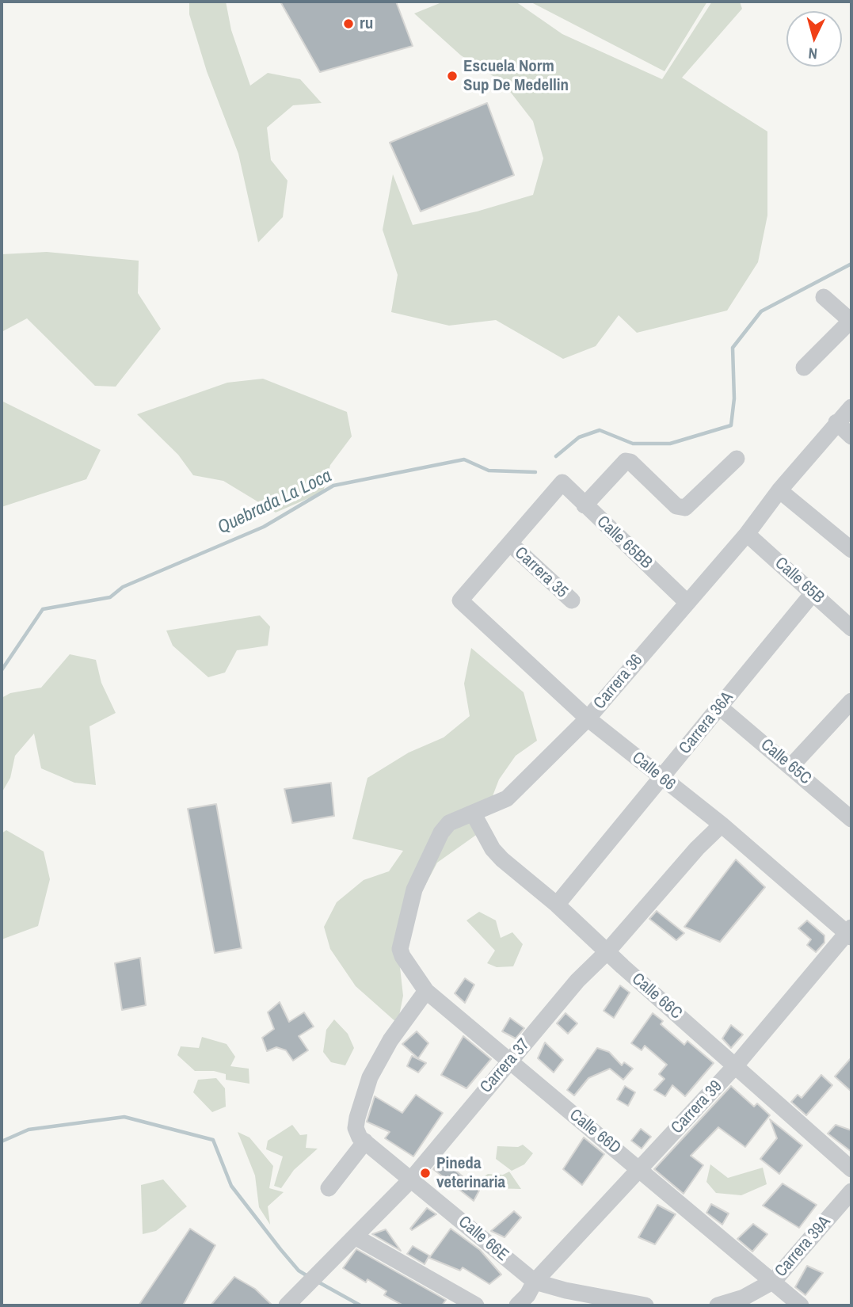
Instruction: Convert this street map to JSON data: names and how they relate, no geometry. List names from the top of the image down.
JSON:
{
  "streets": {
    "street": [
      "Calle 65BB",
      "Carrera 35",
      "Calle 65B",
      "Carrera 36",
      "Carrera 36A",
      "Calle 65C",
      "Calle 66",
      "Calle 66C",
      "Carrera 37",
      "Carrera 39",
      "Calle 66D",
      "Calle 66E",
      "Carrera 39A"
    ]
  },
  "crossings": [
    ["Calle 65BB", "Carrera 35"],
    ["Calle 65BB", "Carrera 36"],
    ["Carrera 35", "Calle 66"],
    ["Calle 65B", "Carrera 36"],
    ["Calle 65B", "Carrera 36A"],
    ["Carrera 36", "Calle 66"],
    ["Carrera 36", "Calle 66C"],
    ["Carrera 36", "Calle 66D"],
    ["Carrera 36A", "Calle 65C"],
    ["Carrera 36A", "Calle 66"],
    ["Carrera 36A", "Calle 66C"],
    ["Calle 66", "Carrera 37"],
    ["Calle 66", "Carrera 39"],
    ["Calle 66C", "Carrera 37"],
    ["Calle 66C", "Carrera 39"],
    ["Carrera 37", "Calle 66D"],
    ["Carrera 37", "Calle 66E"],
    ["Carrera 39", "Calle 66D"],
    ["Carrera 39", "Calle 66E"],
    ["Calle 66D", "Carrera 39A"]
  ],
  "water": ["Quebrada La Loca"],
  "places": ["ru", "Escuela Norm Sup De Medellin", "Pineda veterinaria"],
  "north": "bottom"
}
